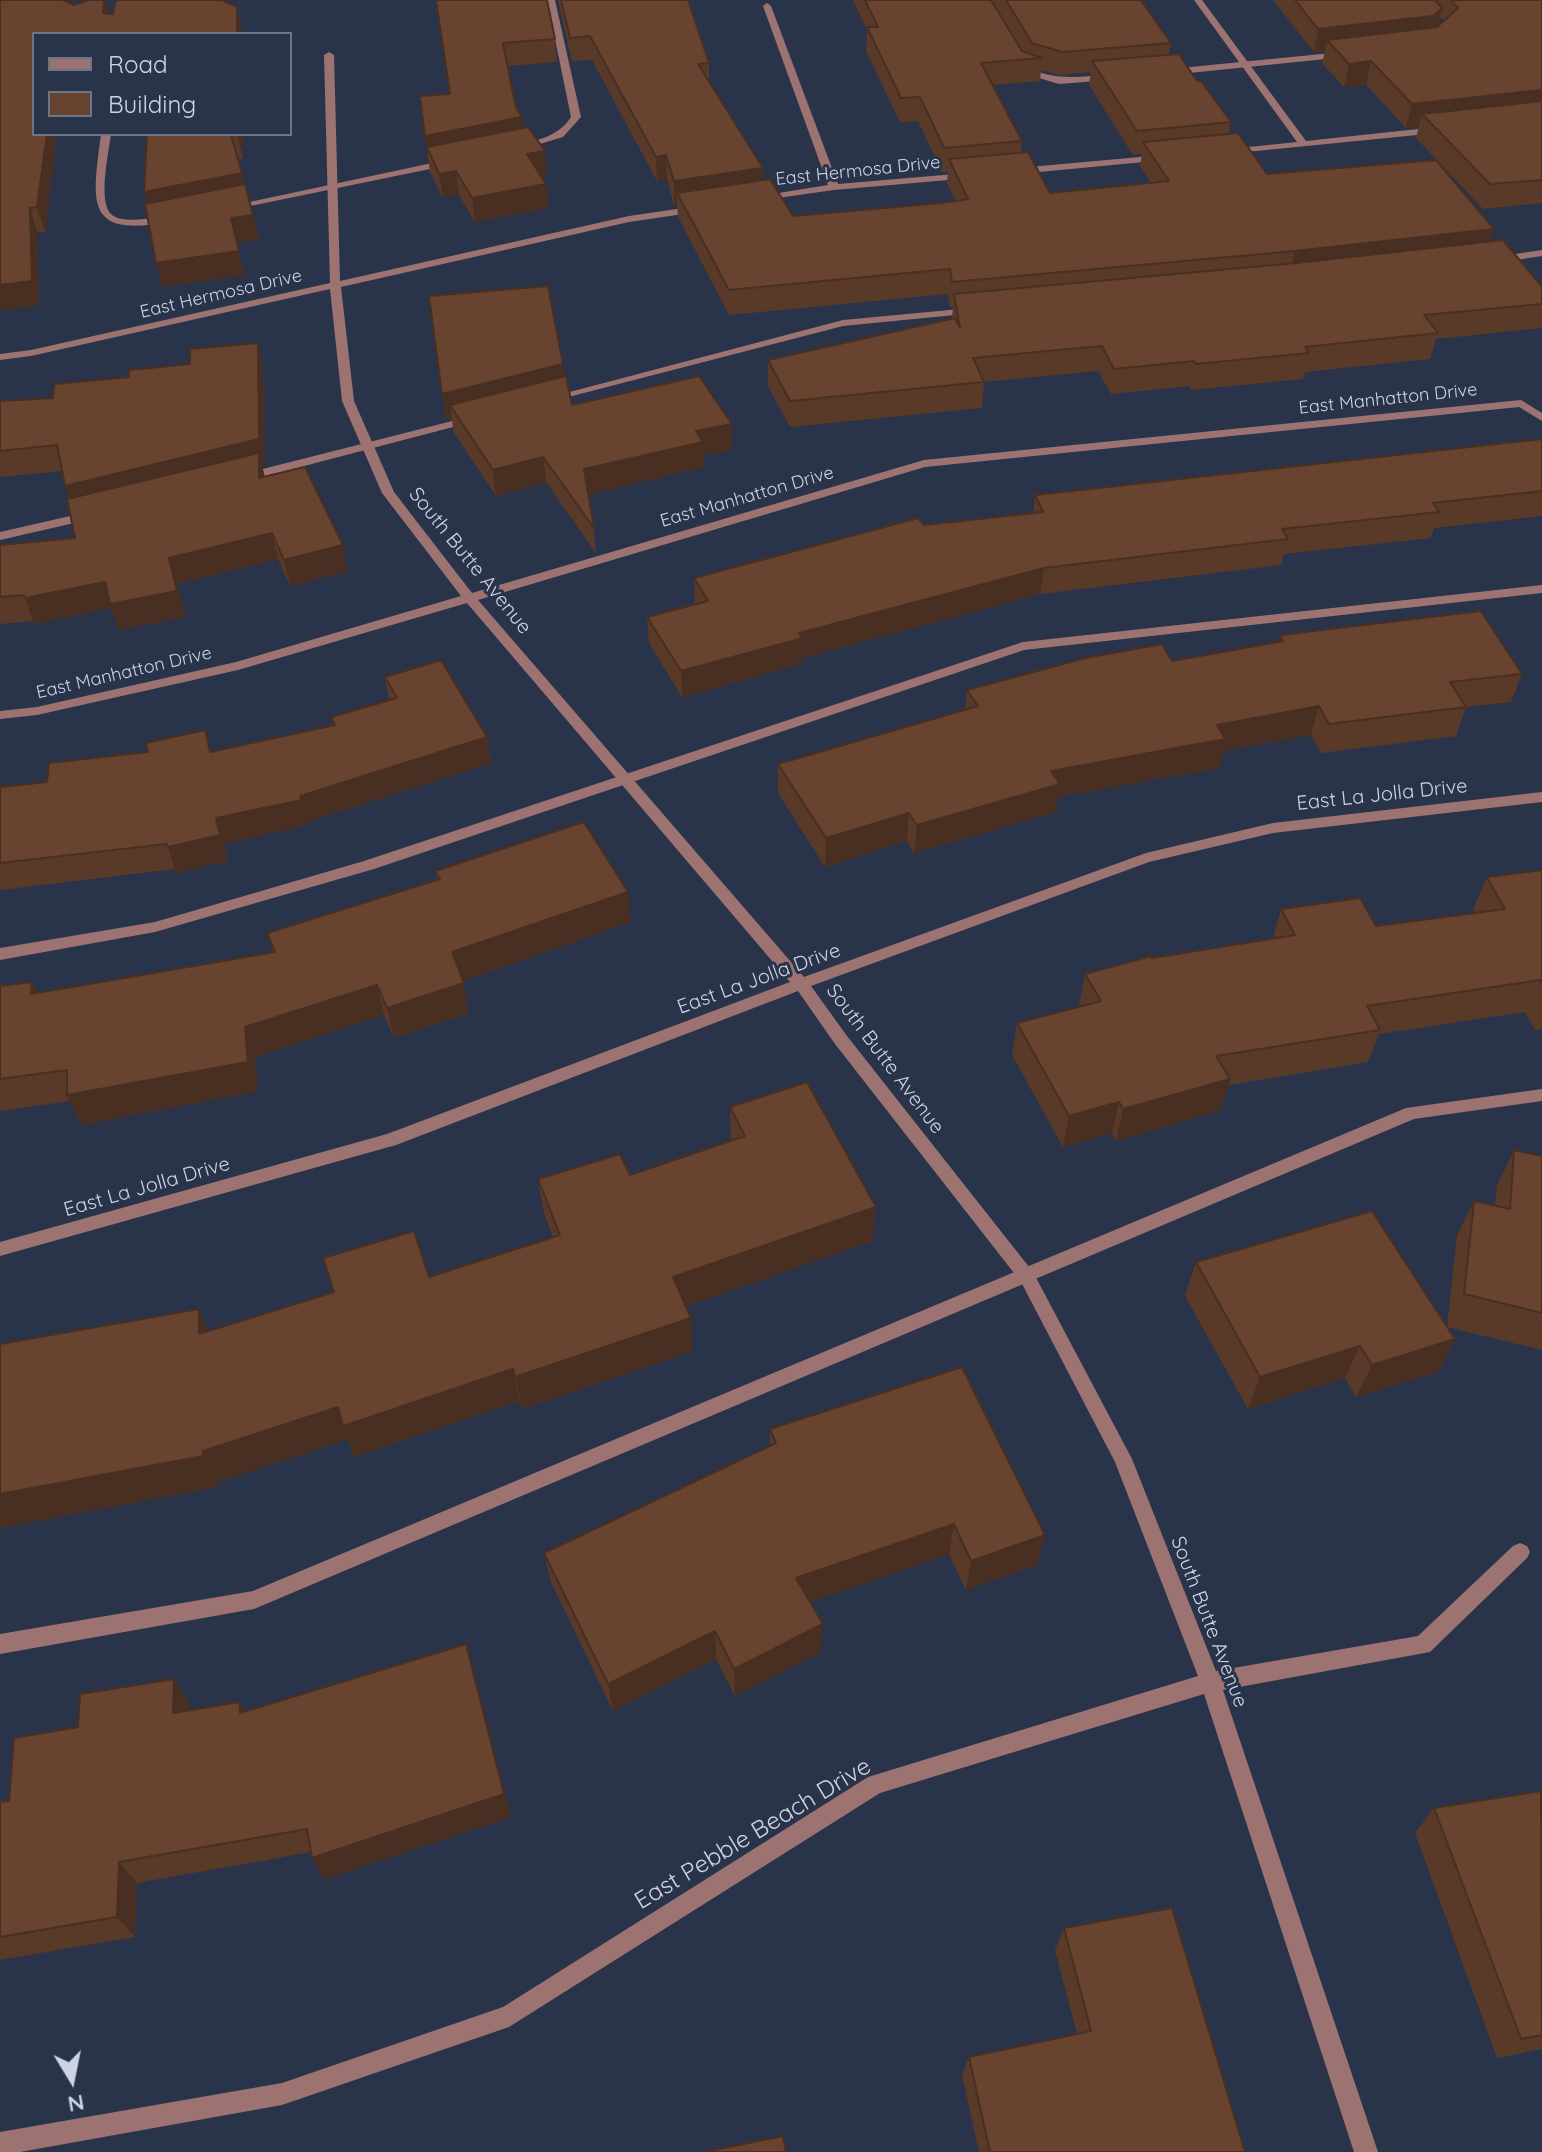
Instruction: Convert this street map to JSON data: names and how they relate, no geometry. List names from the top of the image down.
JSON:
{
  "streets": {
    "street": [
      "East Hermosa Drive",
      "East Manhatton Drive",
      "South Butte Avenue",
      "East La Jolla Drive",
      "East Pebble Beach Drive"
    ]
  },
  "crossings": [
    ["East Hermosa Drive", "South Butte Avenue"],
    ["East Manhatton Drive", "South Butte Avenue"],
    ["South Butte Avenue", "East La Jolla Drive"],
    ["South Butte Avenue", "East Pebble Beach Drive"]
  ],
  "legend": ["Road", "Building"],
  "north": "bottom"
}
